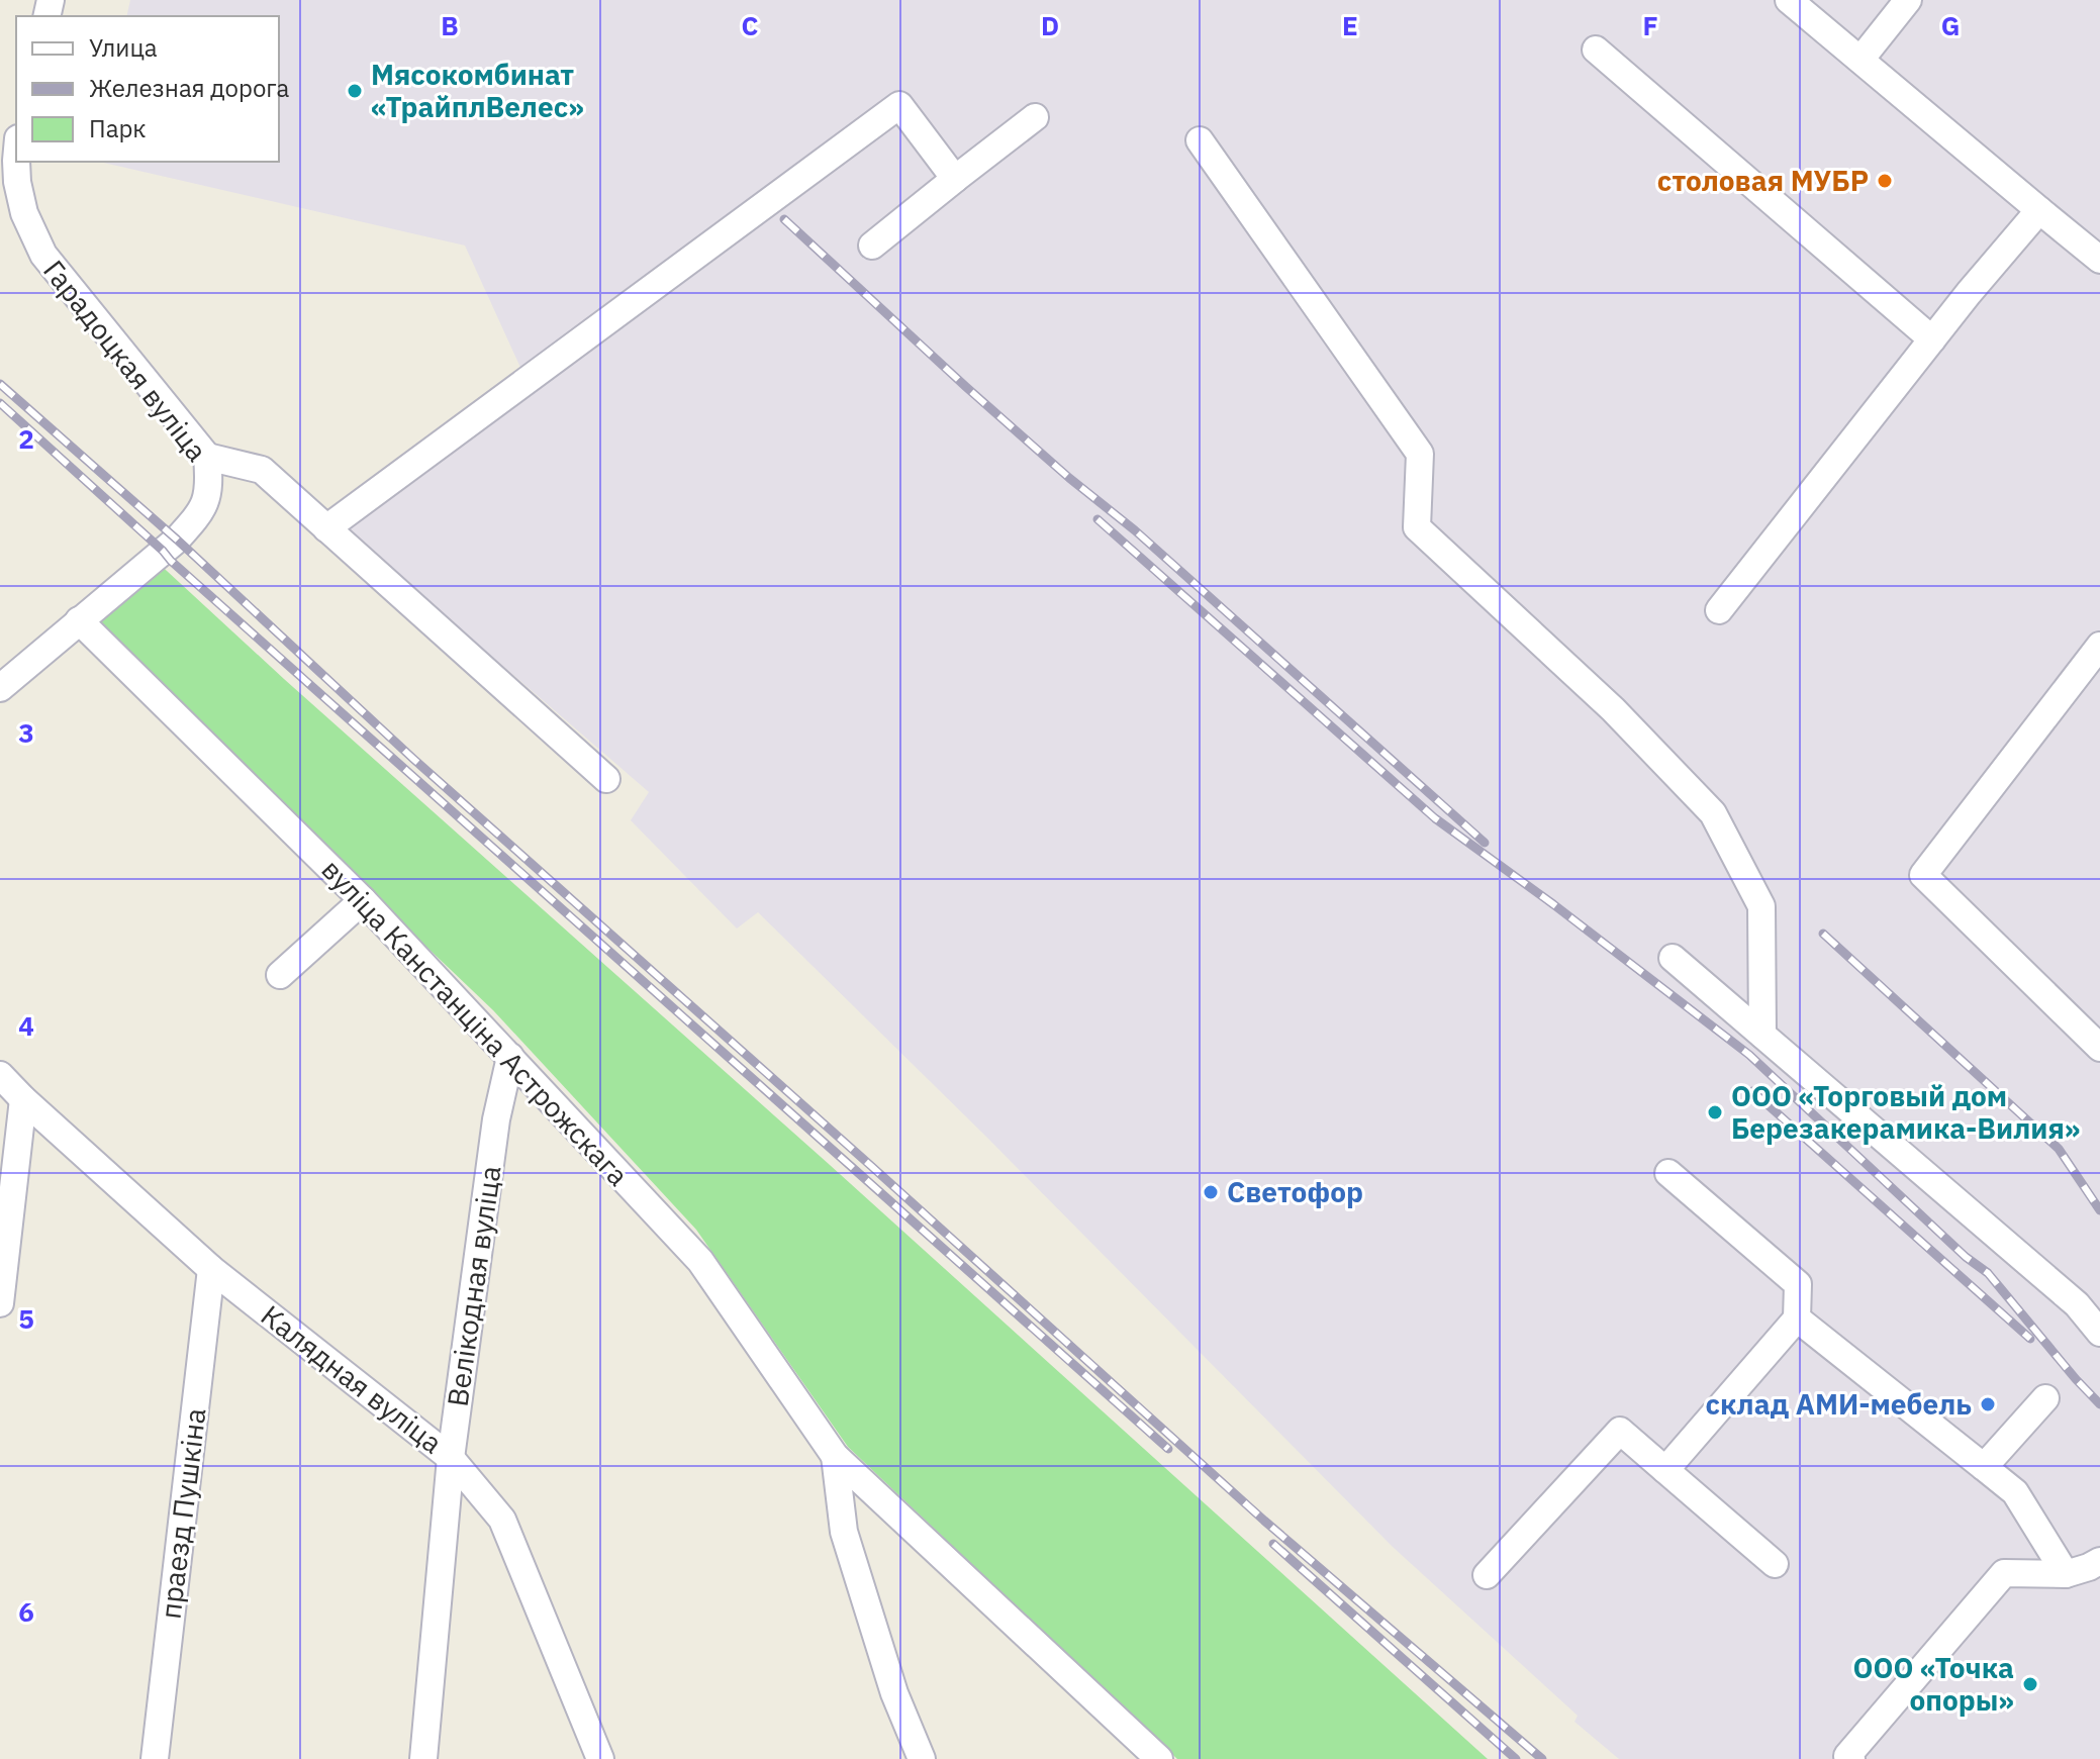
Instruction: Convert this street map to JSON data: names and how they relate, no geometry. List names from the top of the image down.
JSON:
{
  "streets": {
    "street": [
      "Гарадоцкая вуліца",
      "вуліца Канстанціна Астрожскага",
      "Велікодная вуліца",
      "Калядная вуліца",
      "праезд Пушкіна"
    ]
  },
  "crossings": [
    ["Гарадоцкая вуліца", "вуліца Канстанціна Астрожскага"],
    ["вуліца Канстанціна Астрожскага", "Велікодная вуліца"],
    ["Велікодная вуліца", "Калядная вуліца"],
    ["Калядная вуліца", "праезд Пушкіна"]
  ],
  "places": [
    "Мясокомбинат «ТрайплВелес»",
    "столовая МУБР",
    "ООО «Торговый дом Березакерамика-Вилия»",
    "Светофор",
    "склад АМИ-мебель",
    "ООО «Точка опоры»"
  ],
  "legend": ["Улица", "Железная дорога", "Парк"],
  "grid": {
    "columns": [
      "B",
      "C",
      "D",
      "E",
      "F",
      "G"
    ],
    "rows": [
      "2",
      "3",
      "4",
      "5",
      "6"
    ]
  }
}
